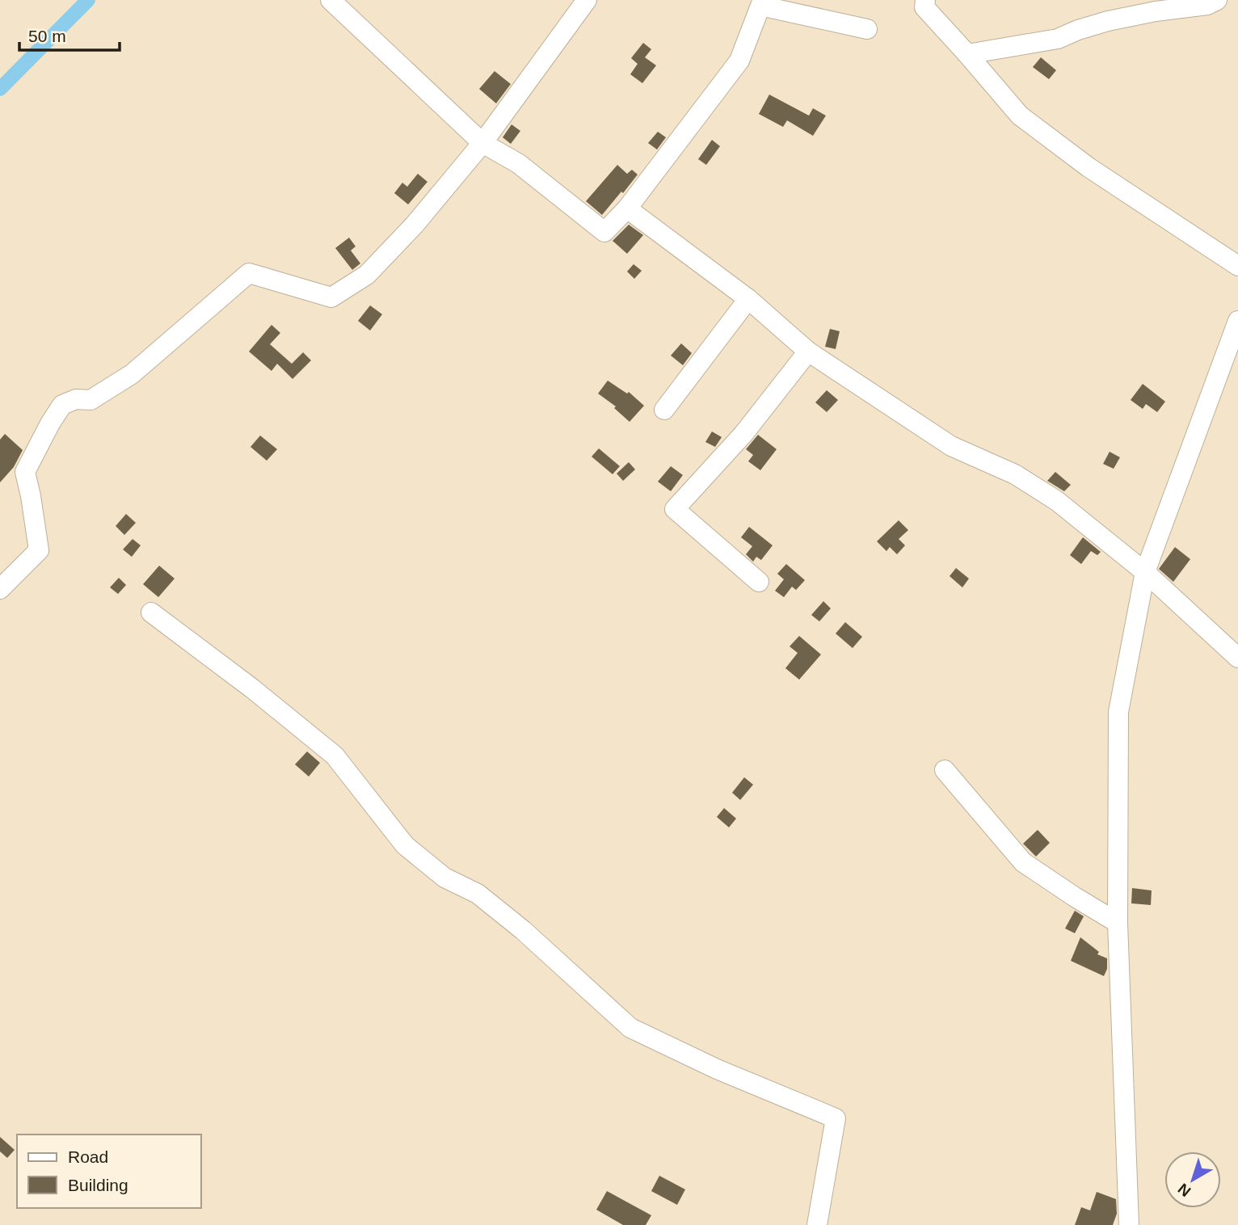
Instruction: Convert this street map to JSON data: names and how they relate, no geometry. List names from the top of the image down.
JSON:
{
  "legend": ["Road", "Building"],
  "scale_bar": "50 m",
  "north": "bottom left"
}
